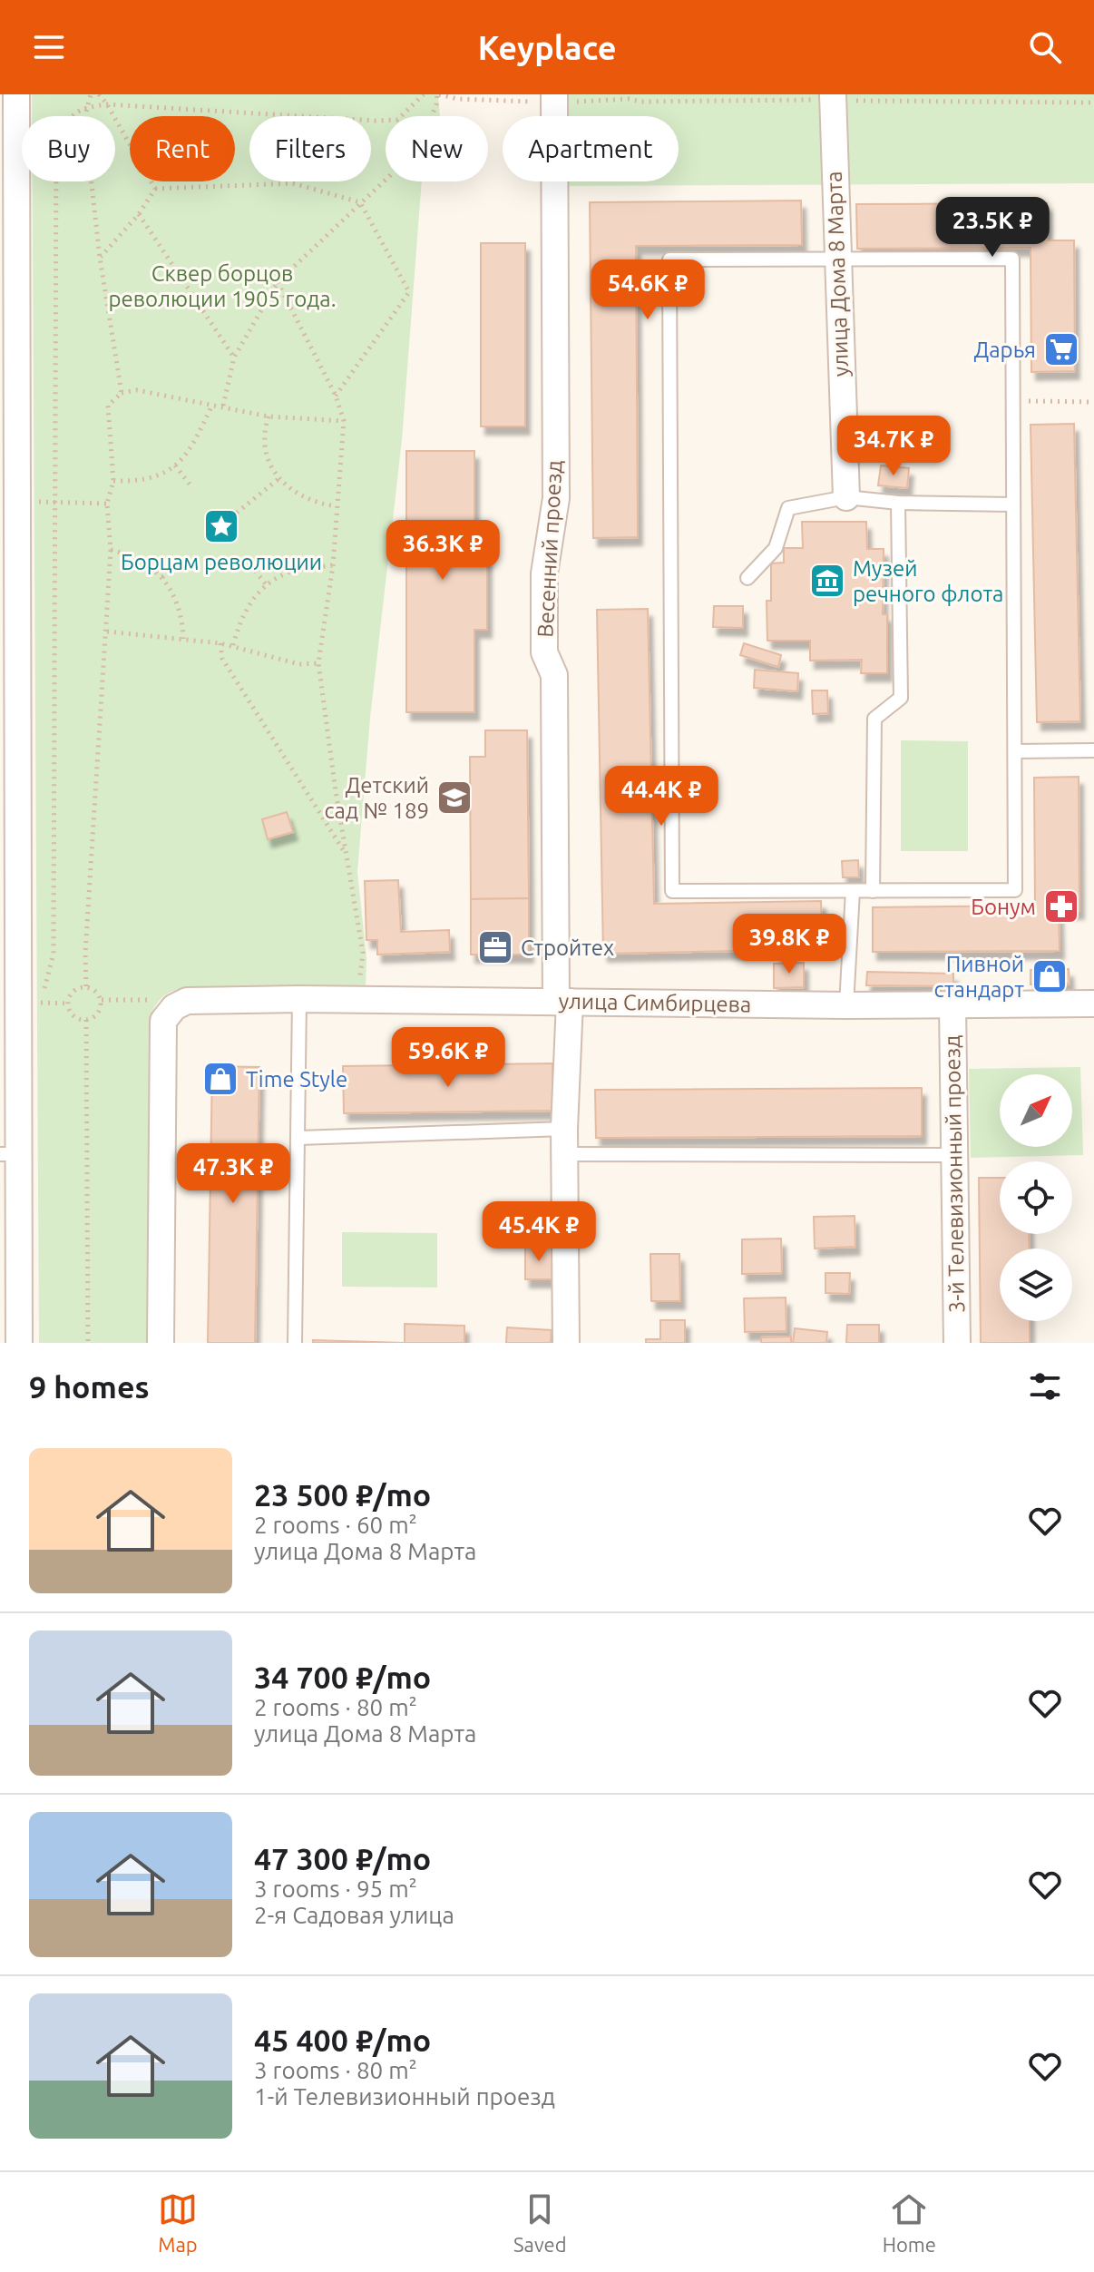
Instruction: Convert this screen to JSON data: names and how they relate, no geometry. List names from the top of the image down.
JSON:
{
  "streets": {
    "street": [
      "улица Дома 8 Марта",
      "Весенний проезд",
      "улица Симбирцева",
      "3-й Телевизионный проезд"
    ]
  },
  "crossings": [
    ["Весенний проезд", "улица Симбирцева"],
    ["улица Симбирцева", "3-й Телевизионный проезд"]
  ],
  "parks": ["Сквер борцов революции 1905 года."],
  "places": {
    "supermarket": ["Дарья"],
    "place": ["Борцам революции"],
    "museum": ["Музей речного флота"],
    "school or university": ["Детский сад № 189"],
    "pharmacy": ["Бонум"],
    "office": ["Стройтех"],
    "shop": ["Пивной стандарт", "Time Style"]
  },
  "north": "top right",
  "page": {
    "header": "Keyplace",
    "chip": [
      "Buy",
      "Rent",
      "Filters",
      "New",
      "Apartment"
    ],
    "price": [
      "23.5K ₽",
      "54.6K ₽",
      "34.7K ₽",
      "36.3K ₽",
      "44.4K ₽",
      "39.8K ₽",
      "59.6K ₽",
      "47.3K ₽",
      "45.4K ₽"
    ],
    "heading": "9 homes",
    "list": [
      {
        "name": "23 500 ₽/mo",
        "note": "2 rooms · 60 m² · улица Дома 8 Марта"
      },
      {
        "name": "34 700 ₽/mo",
        "note": "2 rooms · 80 m² · улица Дома 8 Марта"
      },
      {
        "name": "47 300 ₽/mo",
        "note": "3 rooms · 95 m² · 2-я Садовая улица"
      },
      {
        "name": "45 400 ₽/mo",
        "note": "3 rooms · 80 m² · 1-й Телевизионный проезд"
      }
    ],
    "tabs": ["Map", "Saved", "Home"]
  }
}
